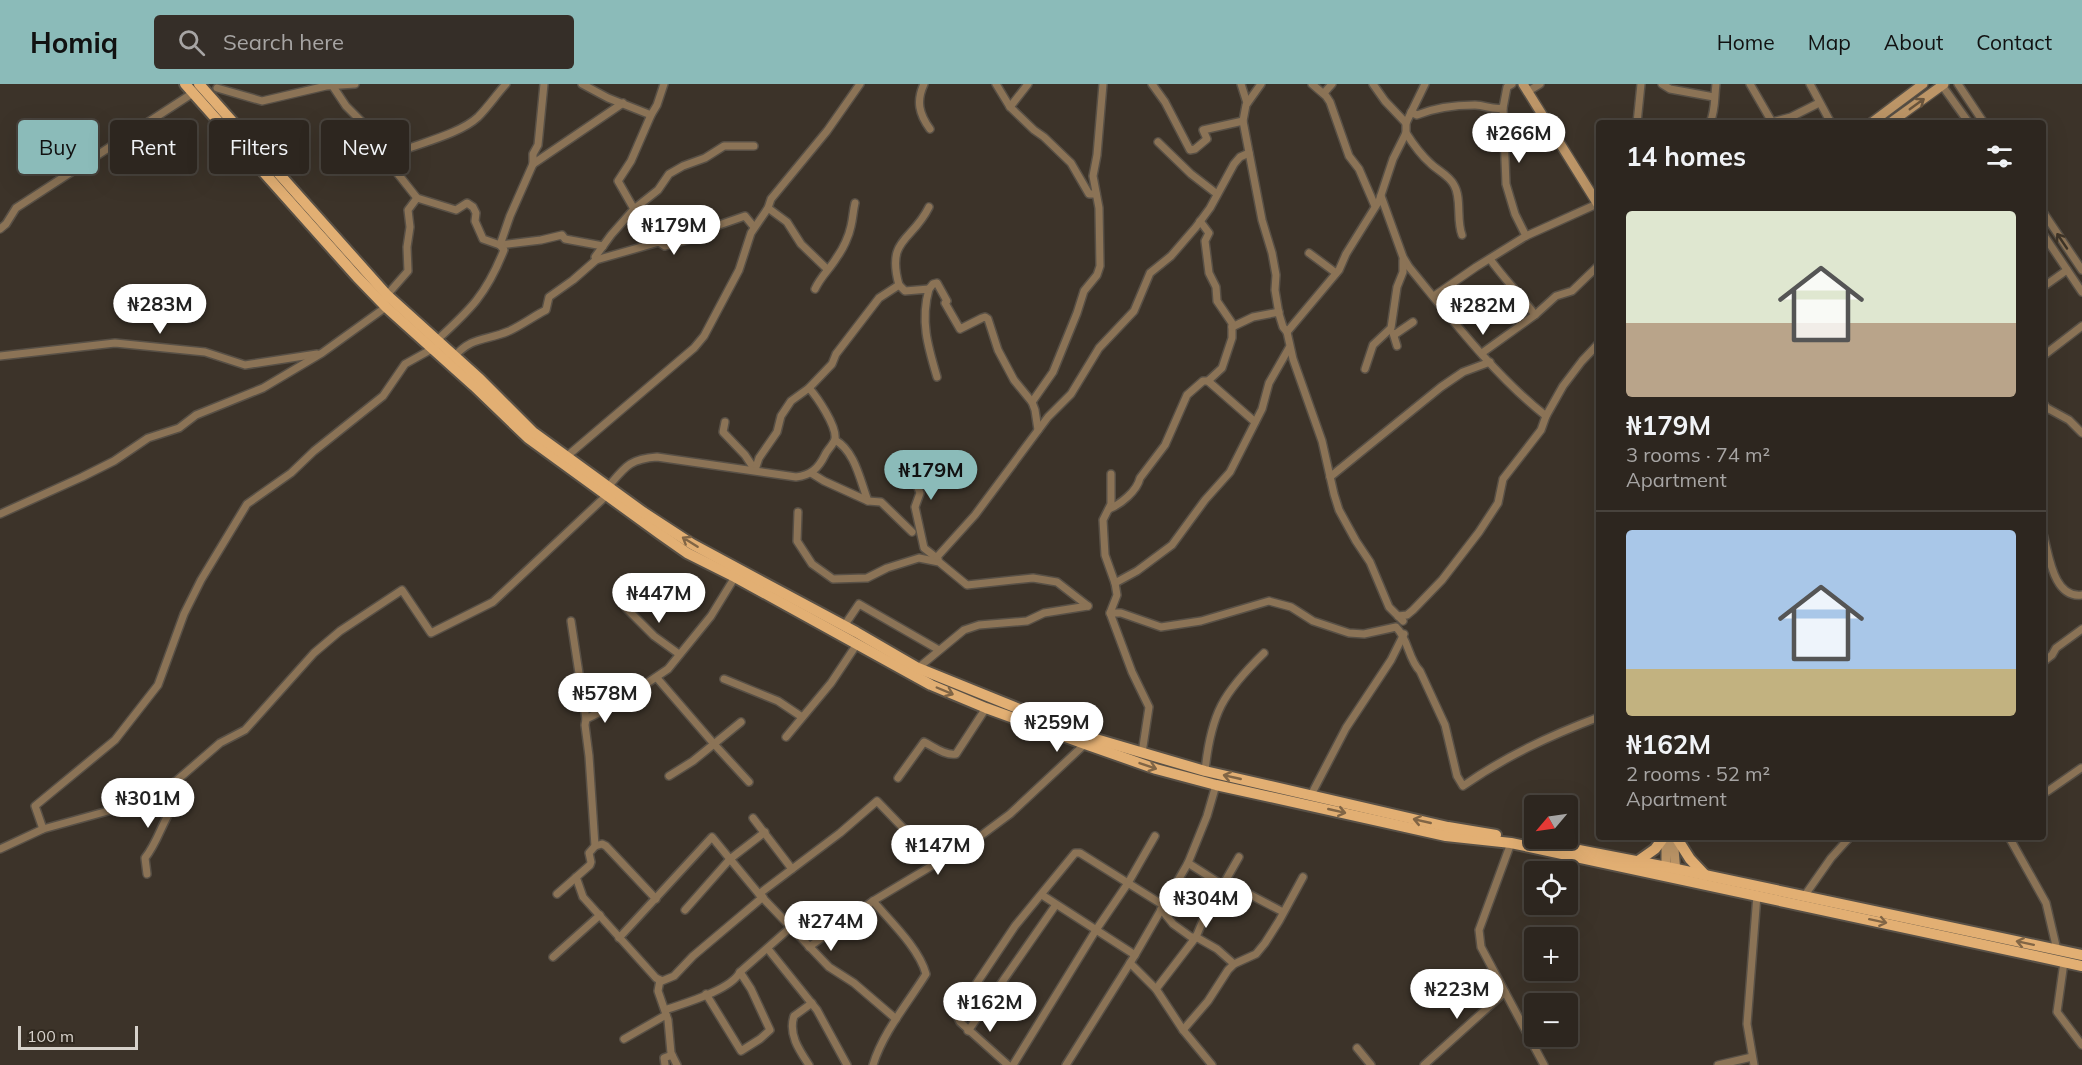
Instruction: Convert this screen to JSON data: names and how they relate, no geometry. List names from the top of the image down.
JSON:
{
  "scale_bar": "100 m",
  "north": "bottom left",
  "page": {
    "header": "Homiq",
    "search": "Search here",
    "nav": [
      "Home",
      "Map",
      "About",
      "Contact"
    ],
    "price": [
      "₦266M",
      "₦179M",
      "₦283M",
      "₦282M",
      "₦179M",
      "₦447M",
      "₦578M",
      "₦259M",
      "₦301M",
      "₦147M",
      "₦304M",
      "₦274M",
      "₦223M",
      "₦162M"
    ],
    "chip": [
      "Buy",
      "Rent",
      "Filters",
      "New"
    ],
    "heading": "14 homes",
    "list": [
      {
        "name": "₦179M",
        "note": "3 rooms · 74 m² · Apartment"
      },
      {
        "name": "₦162M",
        "note": "2 rooms · 52 m² · Apartment"
      }
    ],
    "map_buttons": ["+", "−"],
    "scale": "100 m"
  }
}
